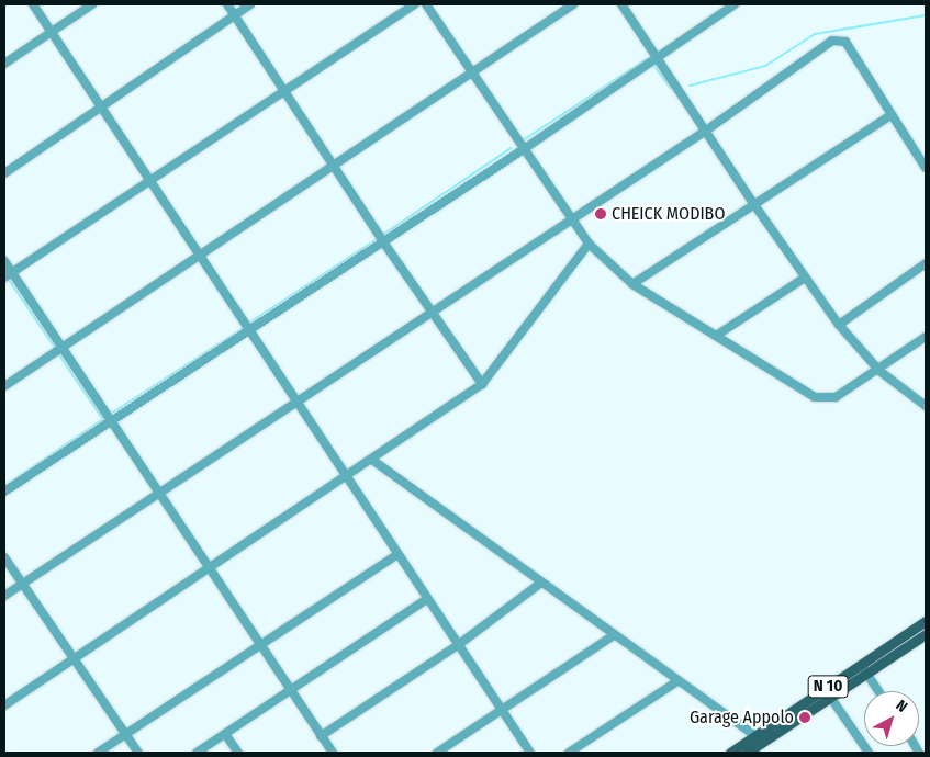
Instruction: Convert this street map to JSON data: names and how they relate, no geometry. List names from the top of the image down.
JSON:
{
  "streets": {
    "main road": ["N 10"]
  },
  "places": ["CHEICK MODIBO", "Garage Appolo"],
  "north": "top right"
}
